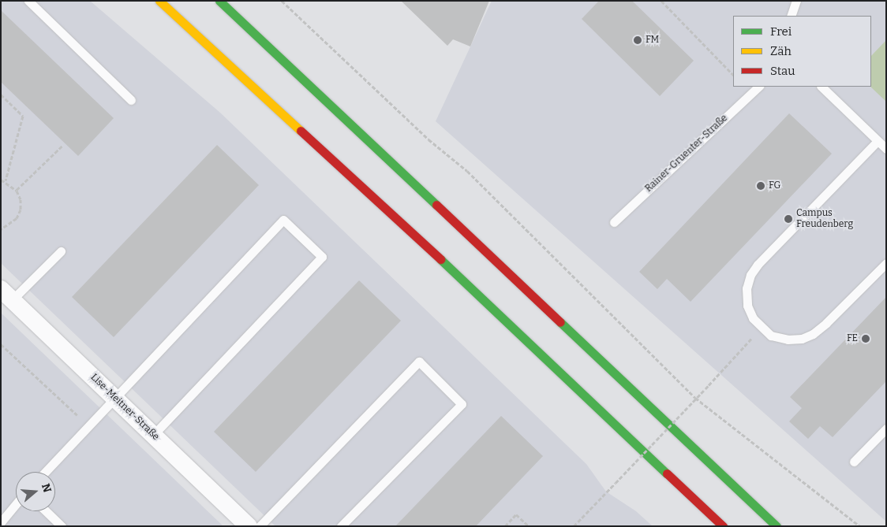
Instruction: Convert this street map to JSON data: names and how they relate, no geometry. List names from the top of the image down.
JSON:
{
  "streets": {
    "street": ["Lise-Meitner-Straße"],
    "lane": ["Rainer-Gruenter-Straße"]
  },
  "places": [
    "FM",
    "FG",
    "Campus Freudenberg",
    "FE"
  ],
  "legend": ["Frei", "Zäh", "Stau"],
  "north": "right"
}
